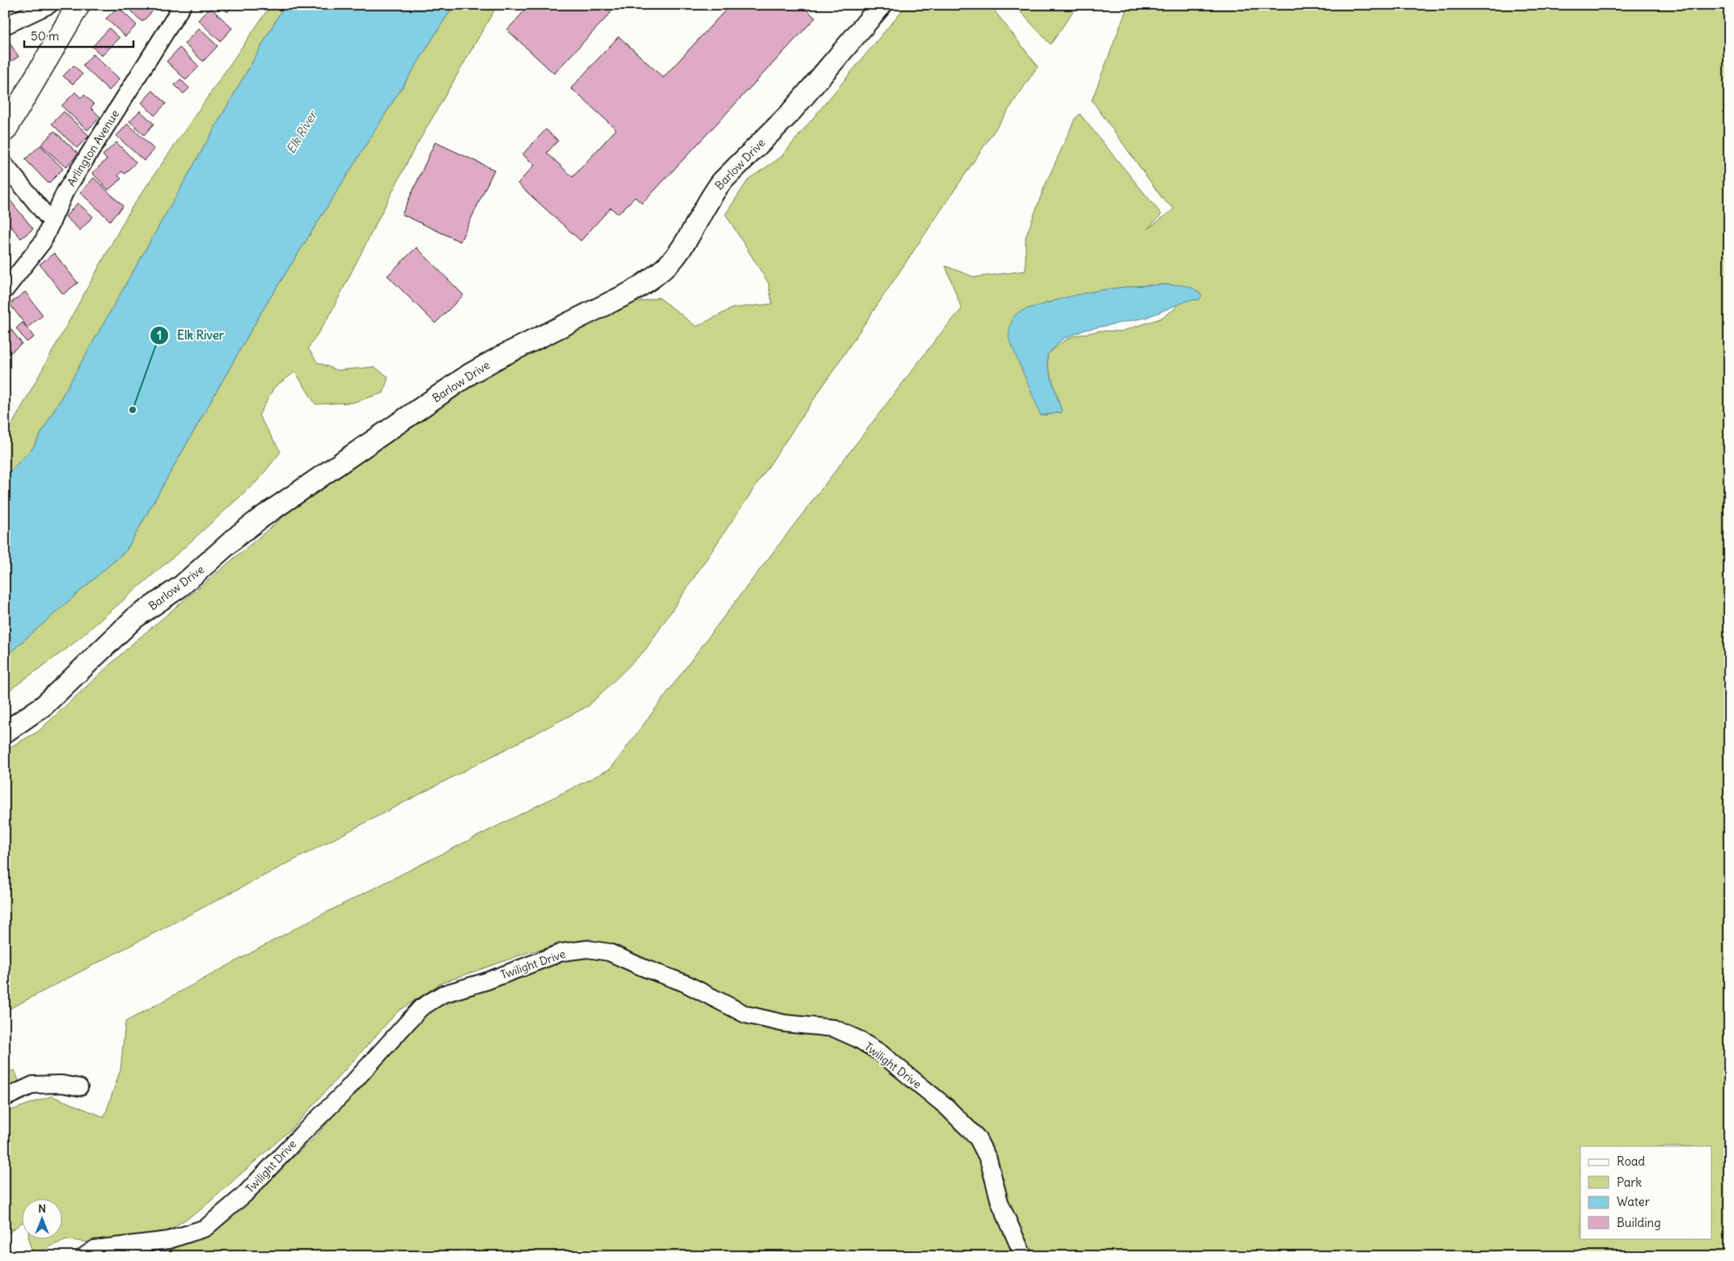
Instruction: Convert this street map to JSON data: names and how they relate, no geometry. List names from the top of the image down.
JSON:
{
  "streets": {
    "street": ["Arlington Avenue", "Barlow Drive", "Twilight Drive"]
  },
  "water": ["Elk River"],
  "places": ["Elk River"],
  "legend": [
    "Road",
    "Park",
    "Water",
    "Building"
  ],
  "scale_bar": "50 m",
  "north": "top"
}
